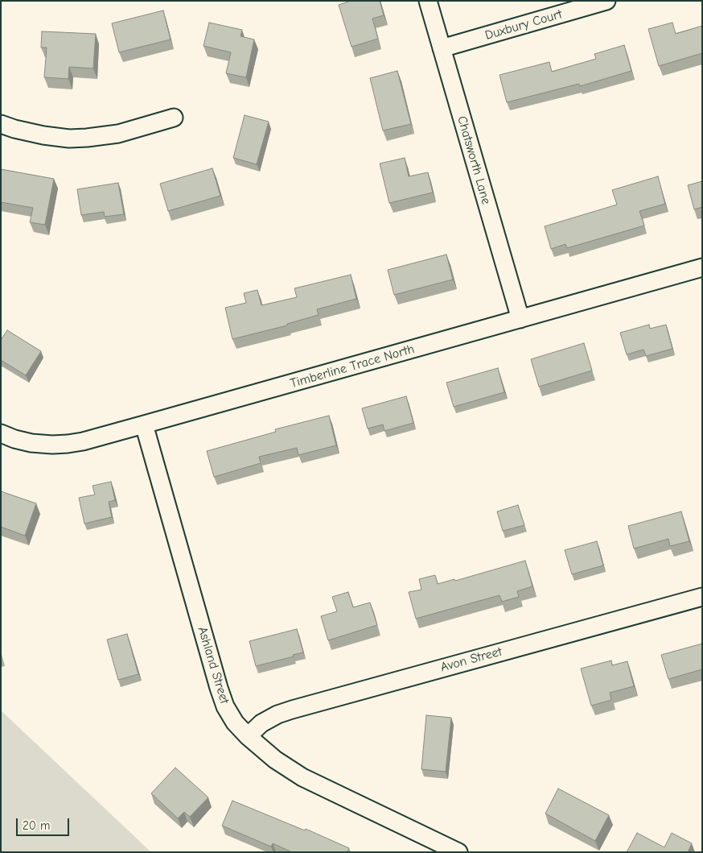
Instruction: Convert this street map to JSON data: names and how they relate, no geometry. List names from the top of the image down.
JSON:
{
  "streets": {
    "street": [
      "Duxbury Court",
      "Chatsworth Lane",
      "Timberline Trace North",
      "Avon Street",
      "Ashland Street"
    ]
  },
  "crossings": [
    ["Duxbury Court", "Chatsworth Lane"],
    ["Chatsworth Lane", "Timberline Trace North"],
    ["Timberline Trace North", "Ashland Street"],
    ["Avon Street", "Ashland Street"]
  ],
  "scale_bar": "20 m"
}
